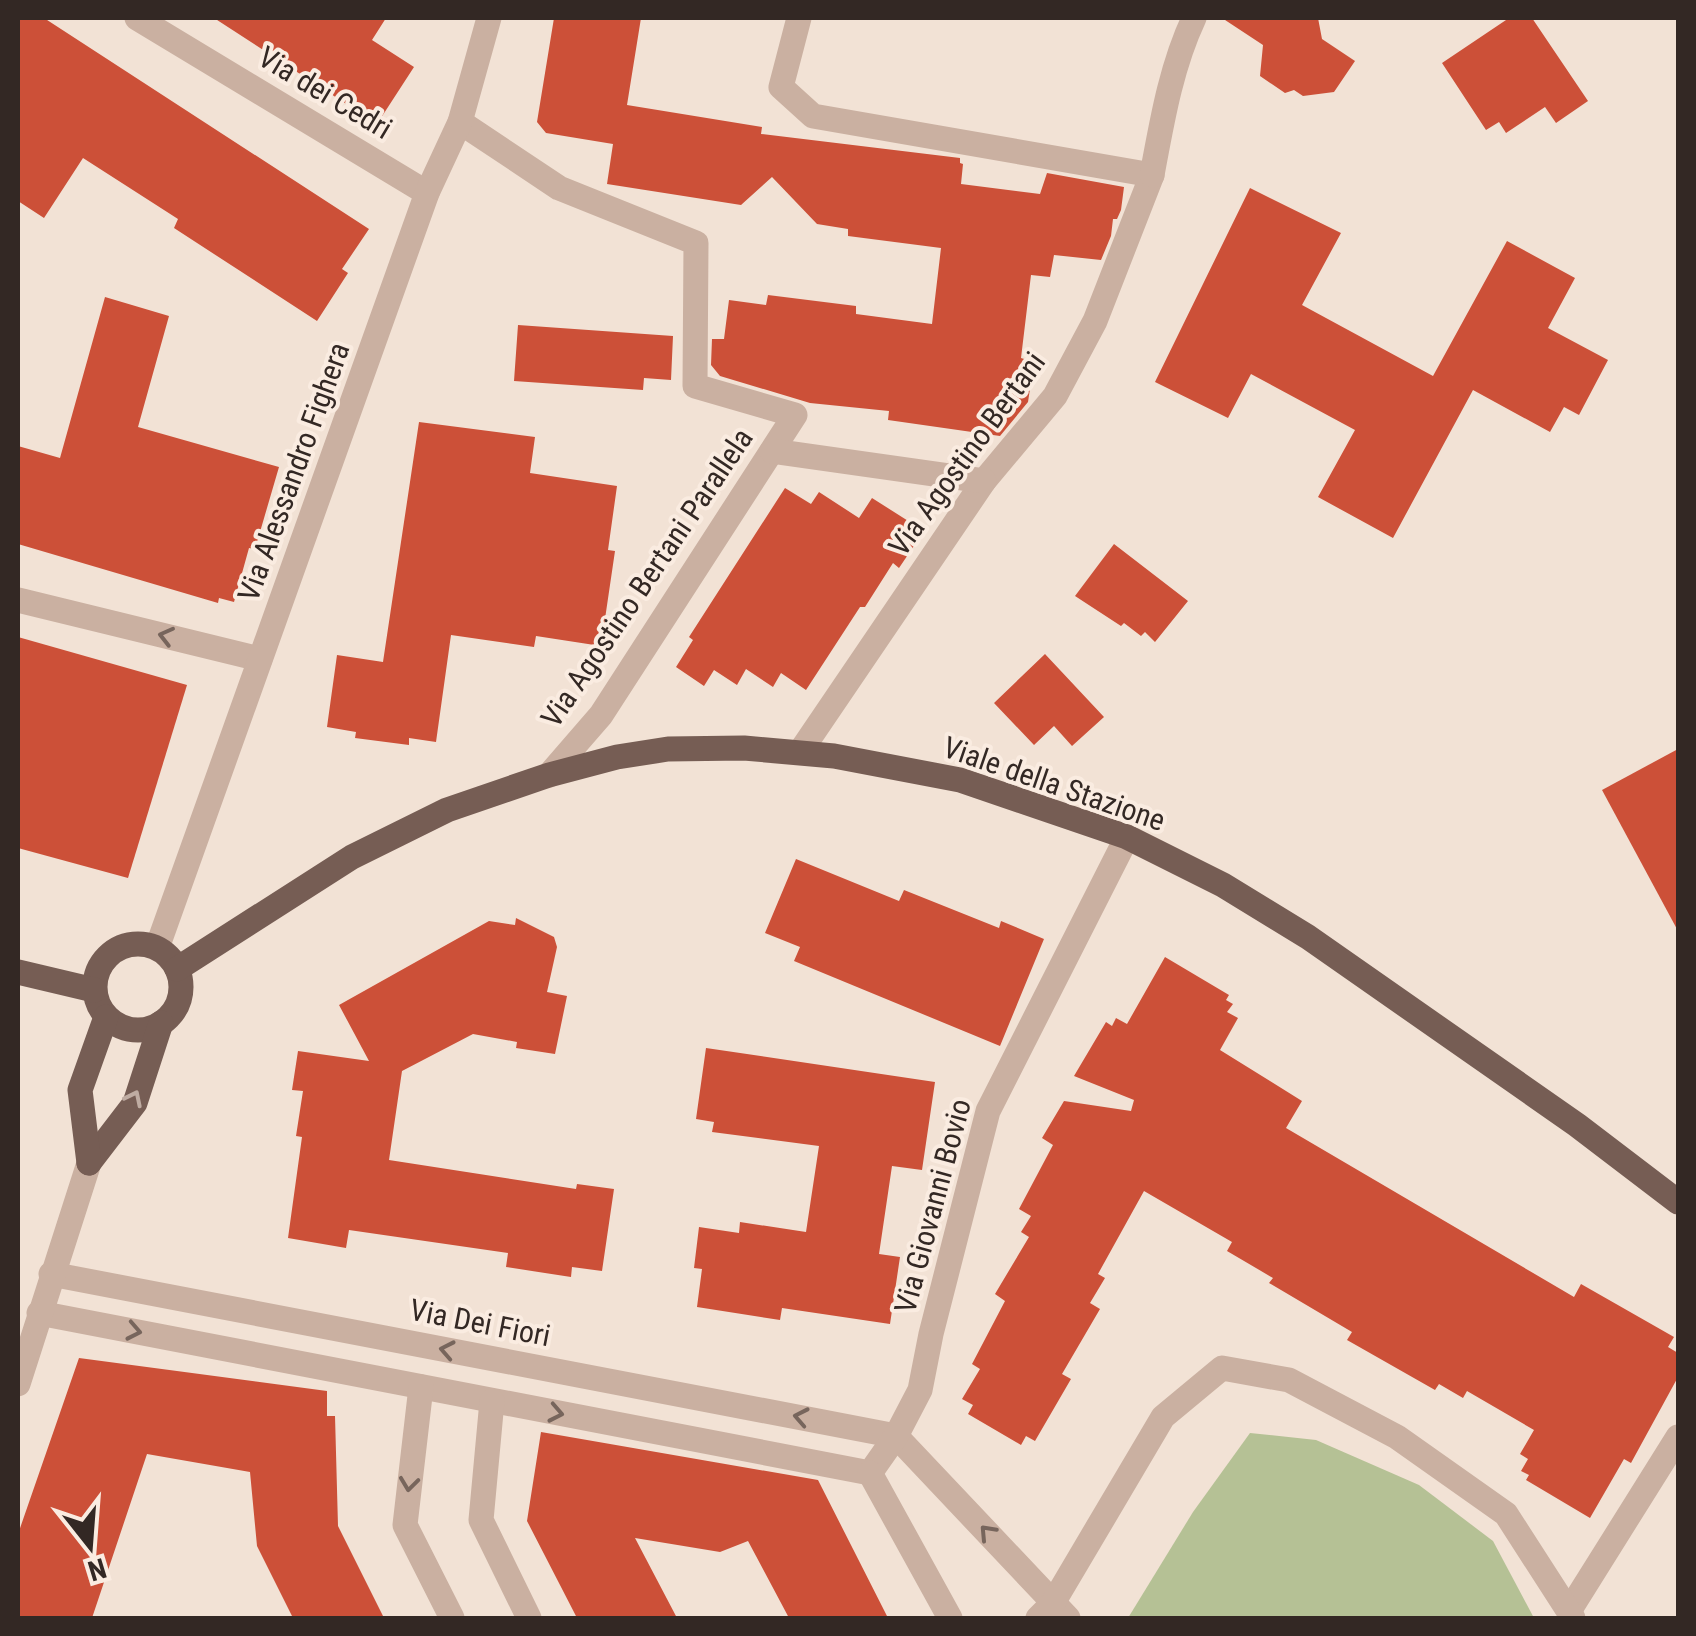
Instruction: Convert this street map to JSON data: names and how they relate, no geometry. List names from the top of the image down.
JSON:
{
  "streets": {
    "main road": ["Viale della Stazione"],
    "street": [
      "Via dei Cedri",
      "Via Agostino Bertani",
      "Via Alessandro Fighera",
      "Via Agostino Bertani Parallela",
      "Via Giovanni Bovio",
      "Via Dei Fiori"
    ]
  },
  "crossings": [
    ["Via dei Cedri", "Via Alessandro Fighera"],
    ["Via Agostino Bertani", "Viale della Stazione"],
    ["Via Alessandro Fighera", "Via Agostino Bertani Parallela"],
    ["Via Alessandro Fighera", "Viale della Stazione"],
    ["Via Agostino Bertani Parallela", "Viale della Stazione"],
    ["Viale della Stazione", "Via Giovanni Bovio"],
    ["Via Giovanni Bovio", "Via Dei Fiori"]
  ],
  "north": "bottom"
}
